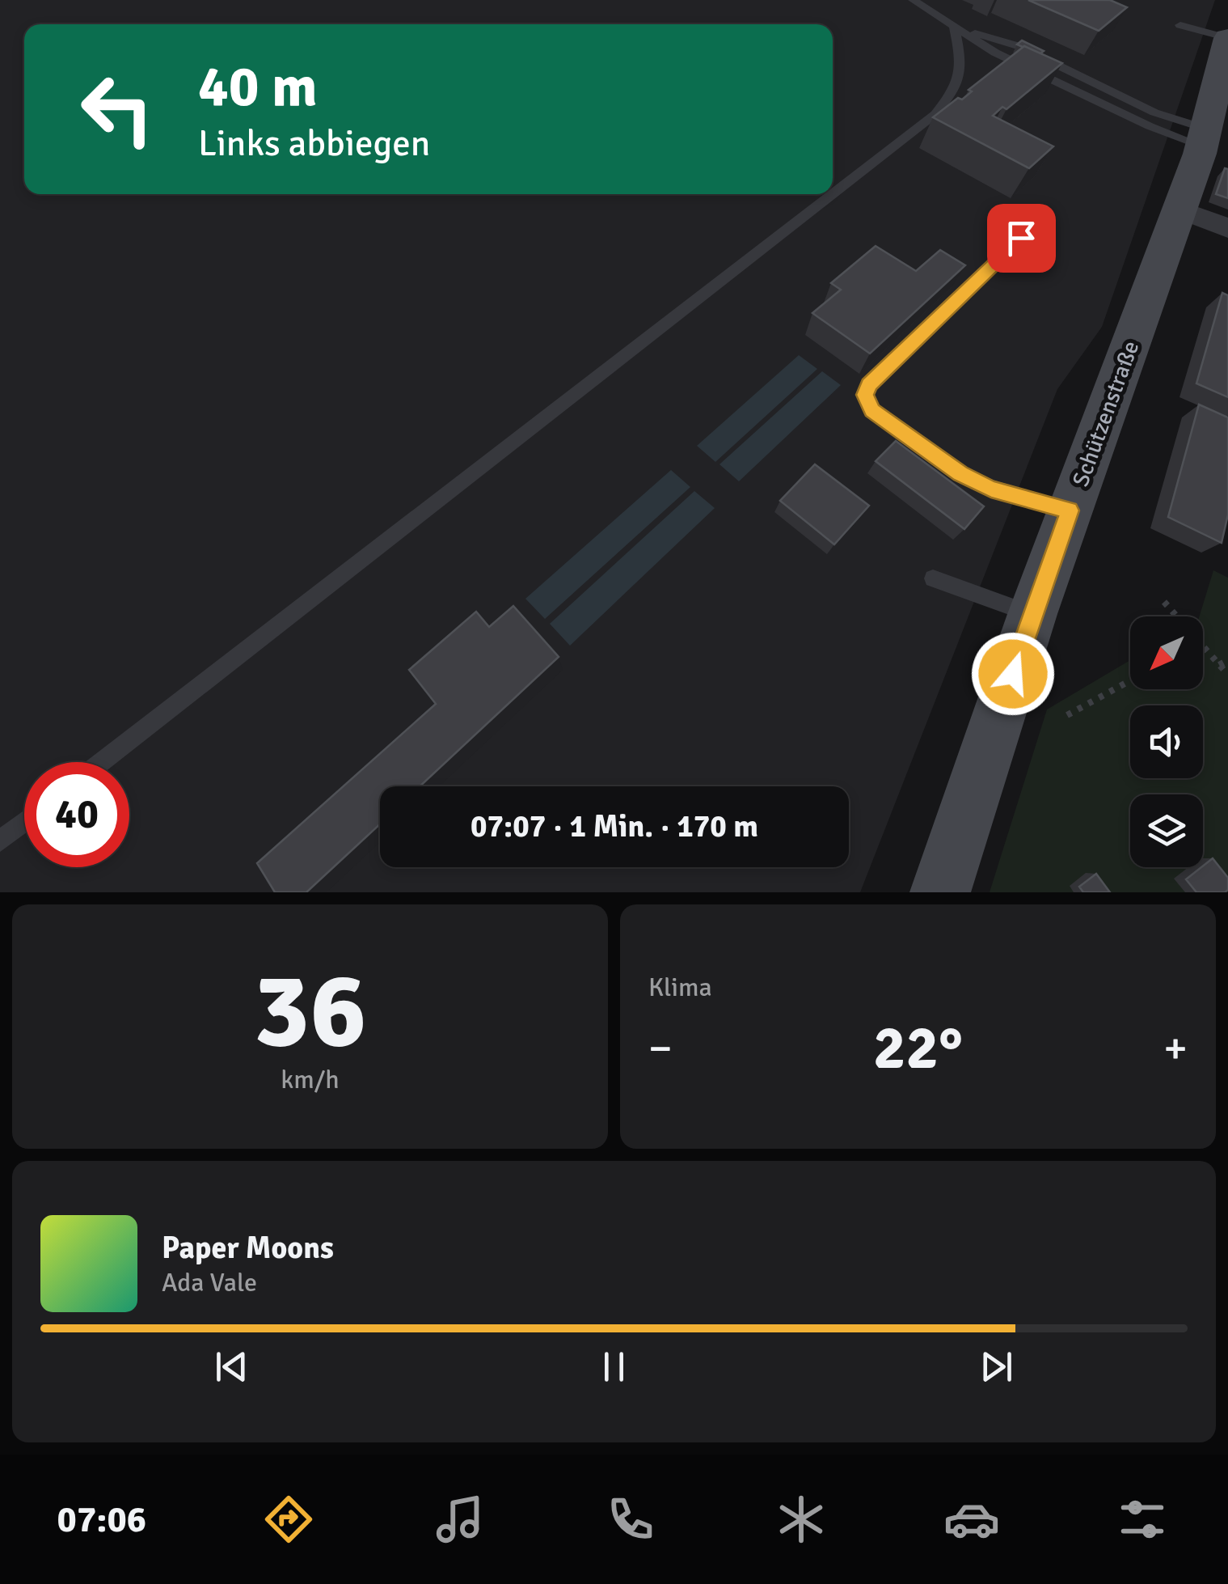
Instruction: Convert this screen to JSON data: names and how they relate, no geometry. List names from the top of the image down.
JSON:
{
  "streets": {
    "street": ["Schützenstraße"]
  },
  "north": "bottom left",
  "page": {
    "turn": ["40 m", "Links abbiegen"],
    "limit": "40",
    "trip": "07:07 · 1 Min. · 170 m",
    "tile": [
      ["36", "km/h"],
      "Klima"
    ],
    "heat": ["−", "22°", "+"],
    "song": ["Paper Moons", "Ada Vale"],
    "tabs": "07:06"
  }
}
